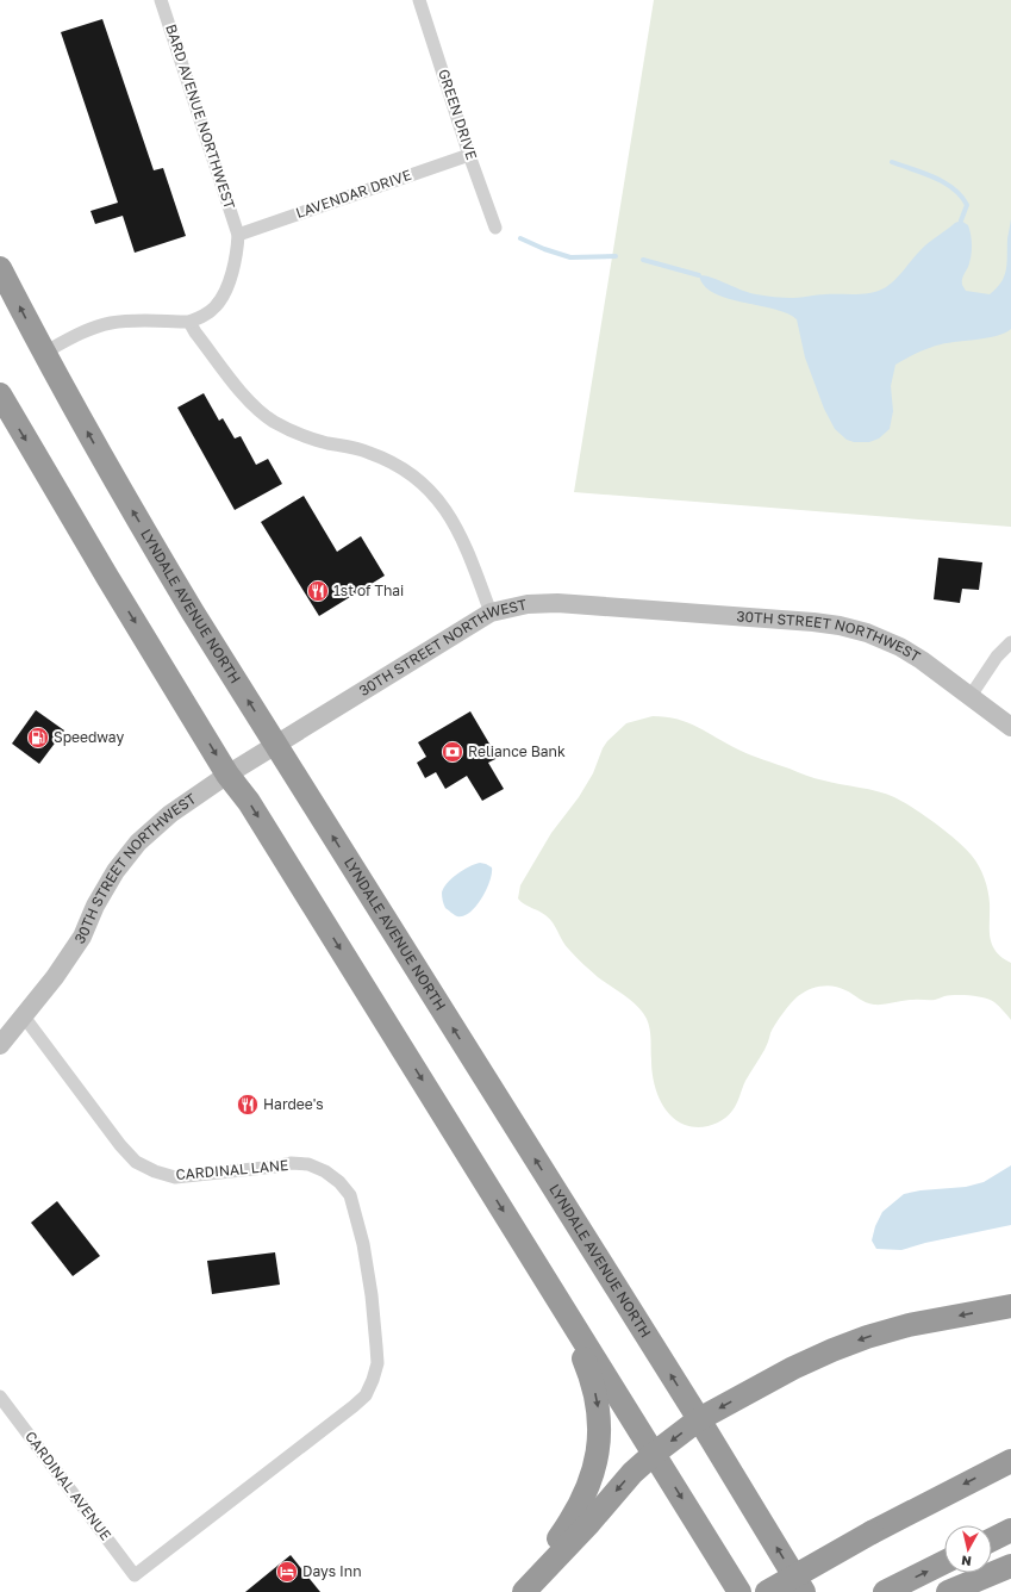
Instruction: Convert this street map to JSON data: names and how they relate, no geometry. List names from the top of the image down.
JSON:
{
  "streets": {
    "highway": ["LYNDALE AVENUE NORTH"],
    "street": [
      "GREEN DRIVE",
      "BARD AVENUE NORTHWEST",
      "LAVENDAR DRIVE",
      "30TH STREET NORTHWEST",
      "CARDINAL LANE",
      "CARDINAL AVENUE"
    ]
  },
  "crossings": [
    ["GREEN DRIVE", "LAVENDAR DRIVE"],
    ["BARD AVENUE NORTHWEST", "LAVENDAR DRIVE"],
    ["LYNDALE AVENUE NORTH", "30TH STREET NORTHWEST"],
    ["30TH STREET NORTHWEST", "CARDINAL LANE"],
    ["CARDINAL LANE", "CARDINAL AVENUE"]
  ],
  "places": {
    "restaurant": ["1st of Thai", "Hardee's"],
    "fuel station": ["Speedway"],
    "bank": ["Reliance Bank"],
    "hotel": ["Days Inn"]
  },
  "north": "bottom"
}
